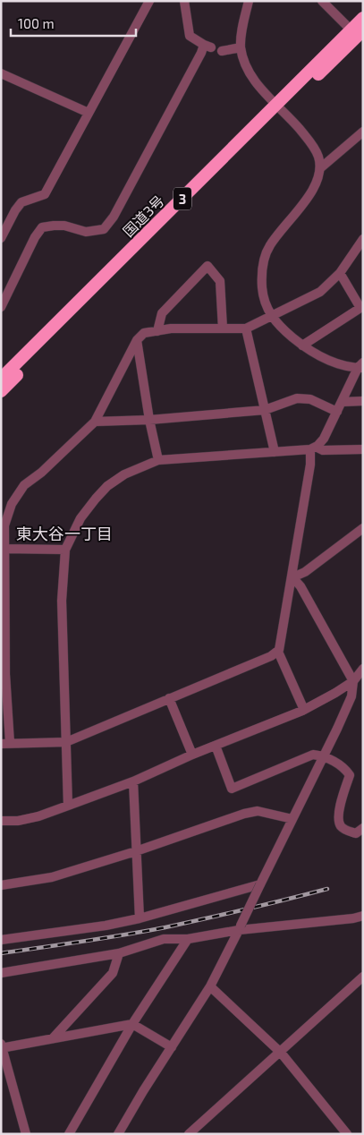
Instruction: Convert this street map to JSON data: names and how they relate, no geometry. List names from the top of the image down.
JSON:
{
  "streets": {
    "highway": ["3", "国道3号"]
  },
  "districts": ["東大谷一丁目"],
  "scale_bar": "100 m"
}
